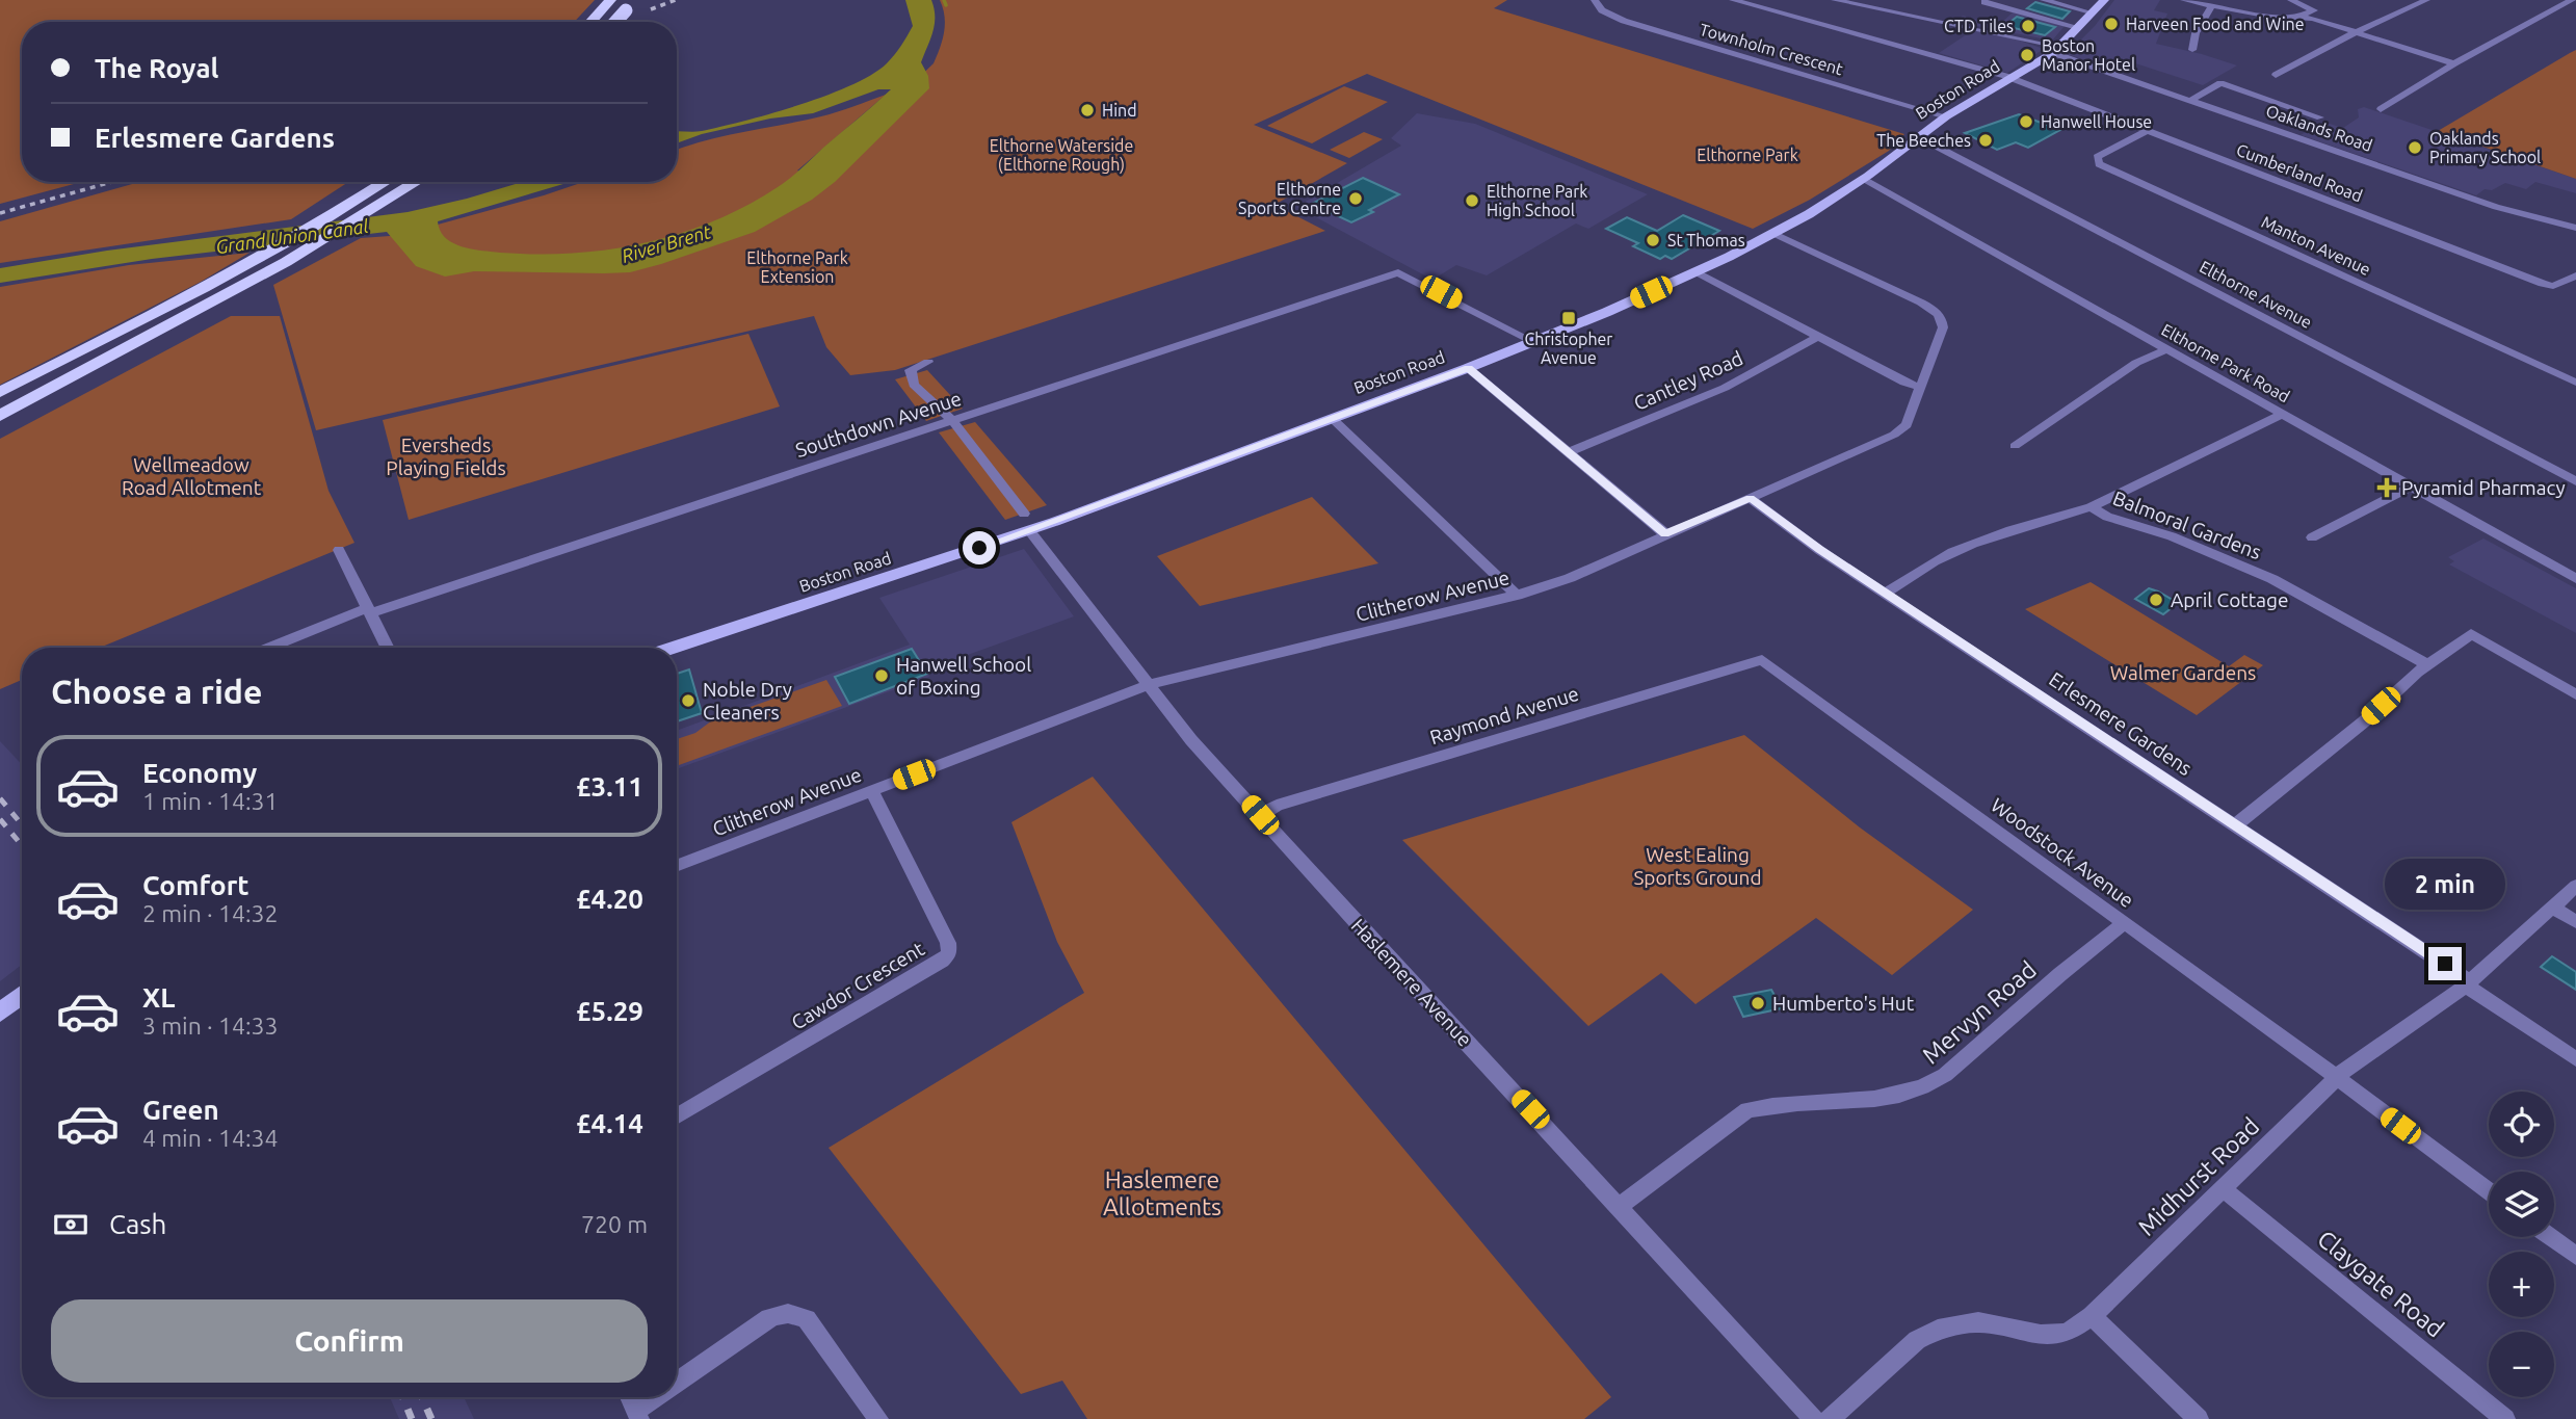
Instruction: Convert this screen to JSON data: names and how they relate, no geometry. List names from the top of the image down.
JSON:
{
  "streets": {
    "main road": ["Boston Road"],
    "street": [
      "Townholm Crescent",
      "Oaklands Road",
      "Cumberland Road",
      "Manton Avenue",
      "Elthorne Avenue",
      "Elthorne Park Road",
      "Cantley Road",
      "Southdown Avenue",
      "Balmoral Gardens",
      "Clitherow Avenue",
      "Raymond Avenue",
      "Erlesmere Gardens",
      "Woodstock Avenue",
      "Haslemere Avenue",
      "Cawdor Crescent",
      "Mervyn Road",
      "Midhurst Road",
      "Claygate Road"
    ]
  },
  "crossings": [
    ["Townholm Crescent", "Boston Road"],
    ["Townholm Crescent", "Cumberland Road"],
    ["Boston Road", "Oaklands Road"],
    ["Boston Road", "Cumberland Road"],
    ["Boston Road", "Elthorne Avenue"],
    ["Boston Road", "Elthorne Park Road"],
    ["Boston Road", "Southdown Avenue"],
    ["Boston Road", "Clitherow Avenue"],
    ["Boston Road", "Haslemere Avenue"],
    ["Cumberland Road", "Manton Avenue"],
    ["Southdown Avenue", "Haslemere Avenue"],
    ["Balmoral Gardens", "Erlesmere Gardens"],
    ["Clitherow Avenue", "Erlesmere Gardens"],
    ["Clitherow Avenue", "Haslemere Avenue"],
    ["Clitherow Avenue", "Cawdor Crescent"],
    ["Raymond Avenue", "Woodstock Avenue"],
    ["Raymond Avenue", "Haslemere Avenue"],
    ["Erlesmere Gardens", "Midhurst Road"],
    ["Woodstock Avenue", "Mervyn Road"],
    ["Woodstock Avenue", "Midhurst Road"],
    ["Haslemere Avenue", "Mervyn Road"],
    ["Midhurst Road", "Claygate Road"]
  ],
  "water": ["Grand Union Canal", "River Brent"],
  "parks": [
    "Elthorne Waterside (Elthorne Rough)",
    "Elthorne Park",
    "Elthorne Park Extension",
    "Eversheds Playing Fields",
    "Wellmeadow Road Allotment",
    "Walmer Gardens",
    "West Ealing Sports Ground",
    "Haslemere Allotments"
  ],
  "places": {
    "other": [
      "Harveen Food and Wine",
      "CTD Tiles",
      "Boston Manor Hotel",
      "Hind",
      "Hanwell House",
      "The Beeches",
      "Oaklands Primary School",
      "Elthorne Sports Centre",
      "Elthorne Park High School",
      "St Thomas",
      "April Cottage",
      "Hanwell School of Boxing",
      "Noble Dry Cleaners",
      "Humberto's Hut"
    ],
    "transit": ["Christopher Avenue"],
    "health": ["Pyramid Pharmacy"]
  },
  "page": {
    "banner": ["The Royal", "Erlesmere Gardens"],
    "heading": "Choose a ride",
    "list": [
      {
        "name": "Economy",
        "note": "1 min · 14:31",
        "value": "£3.11"
      },
      {
        "name": "Comfort",
        "note": "2 min · 14:32",
        "value": "£4.20"
      },
      {
        "name": "XL",
        "note": "3 min · 14:33",
        "value": "£5.29"
      },
      {
        "name": "Green",
        "note": "4 min · 14:34",
        "value": "£4.14"
      }
    ],
    "bubble": "2 min",
    "map_buttons": ["+", "−"],
    "pay": ["Cash", "720 m"],
    "buttons": "Confirm"
  }
}
